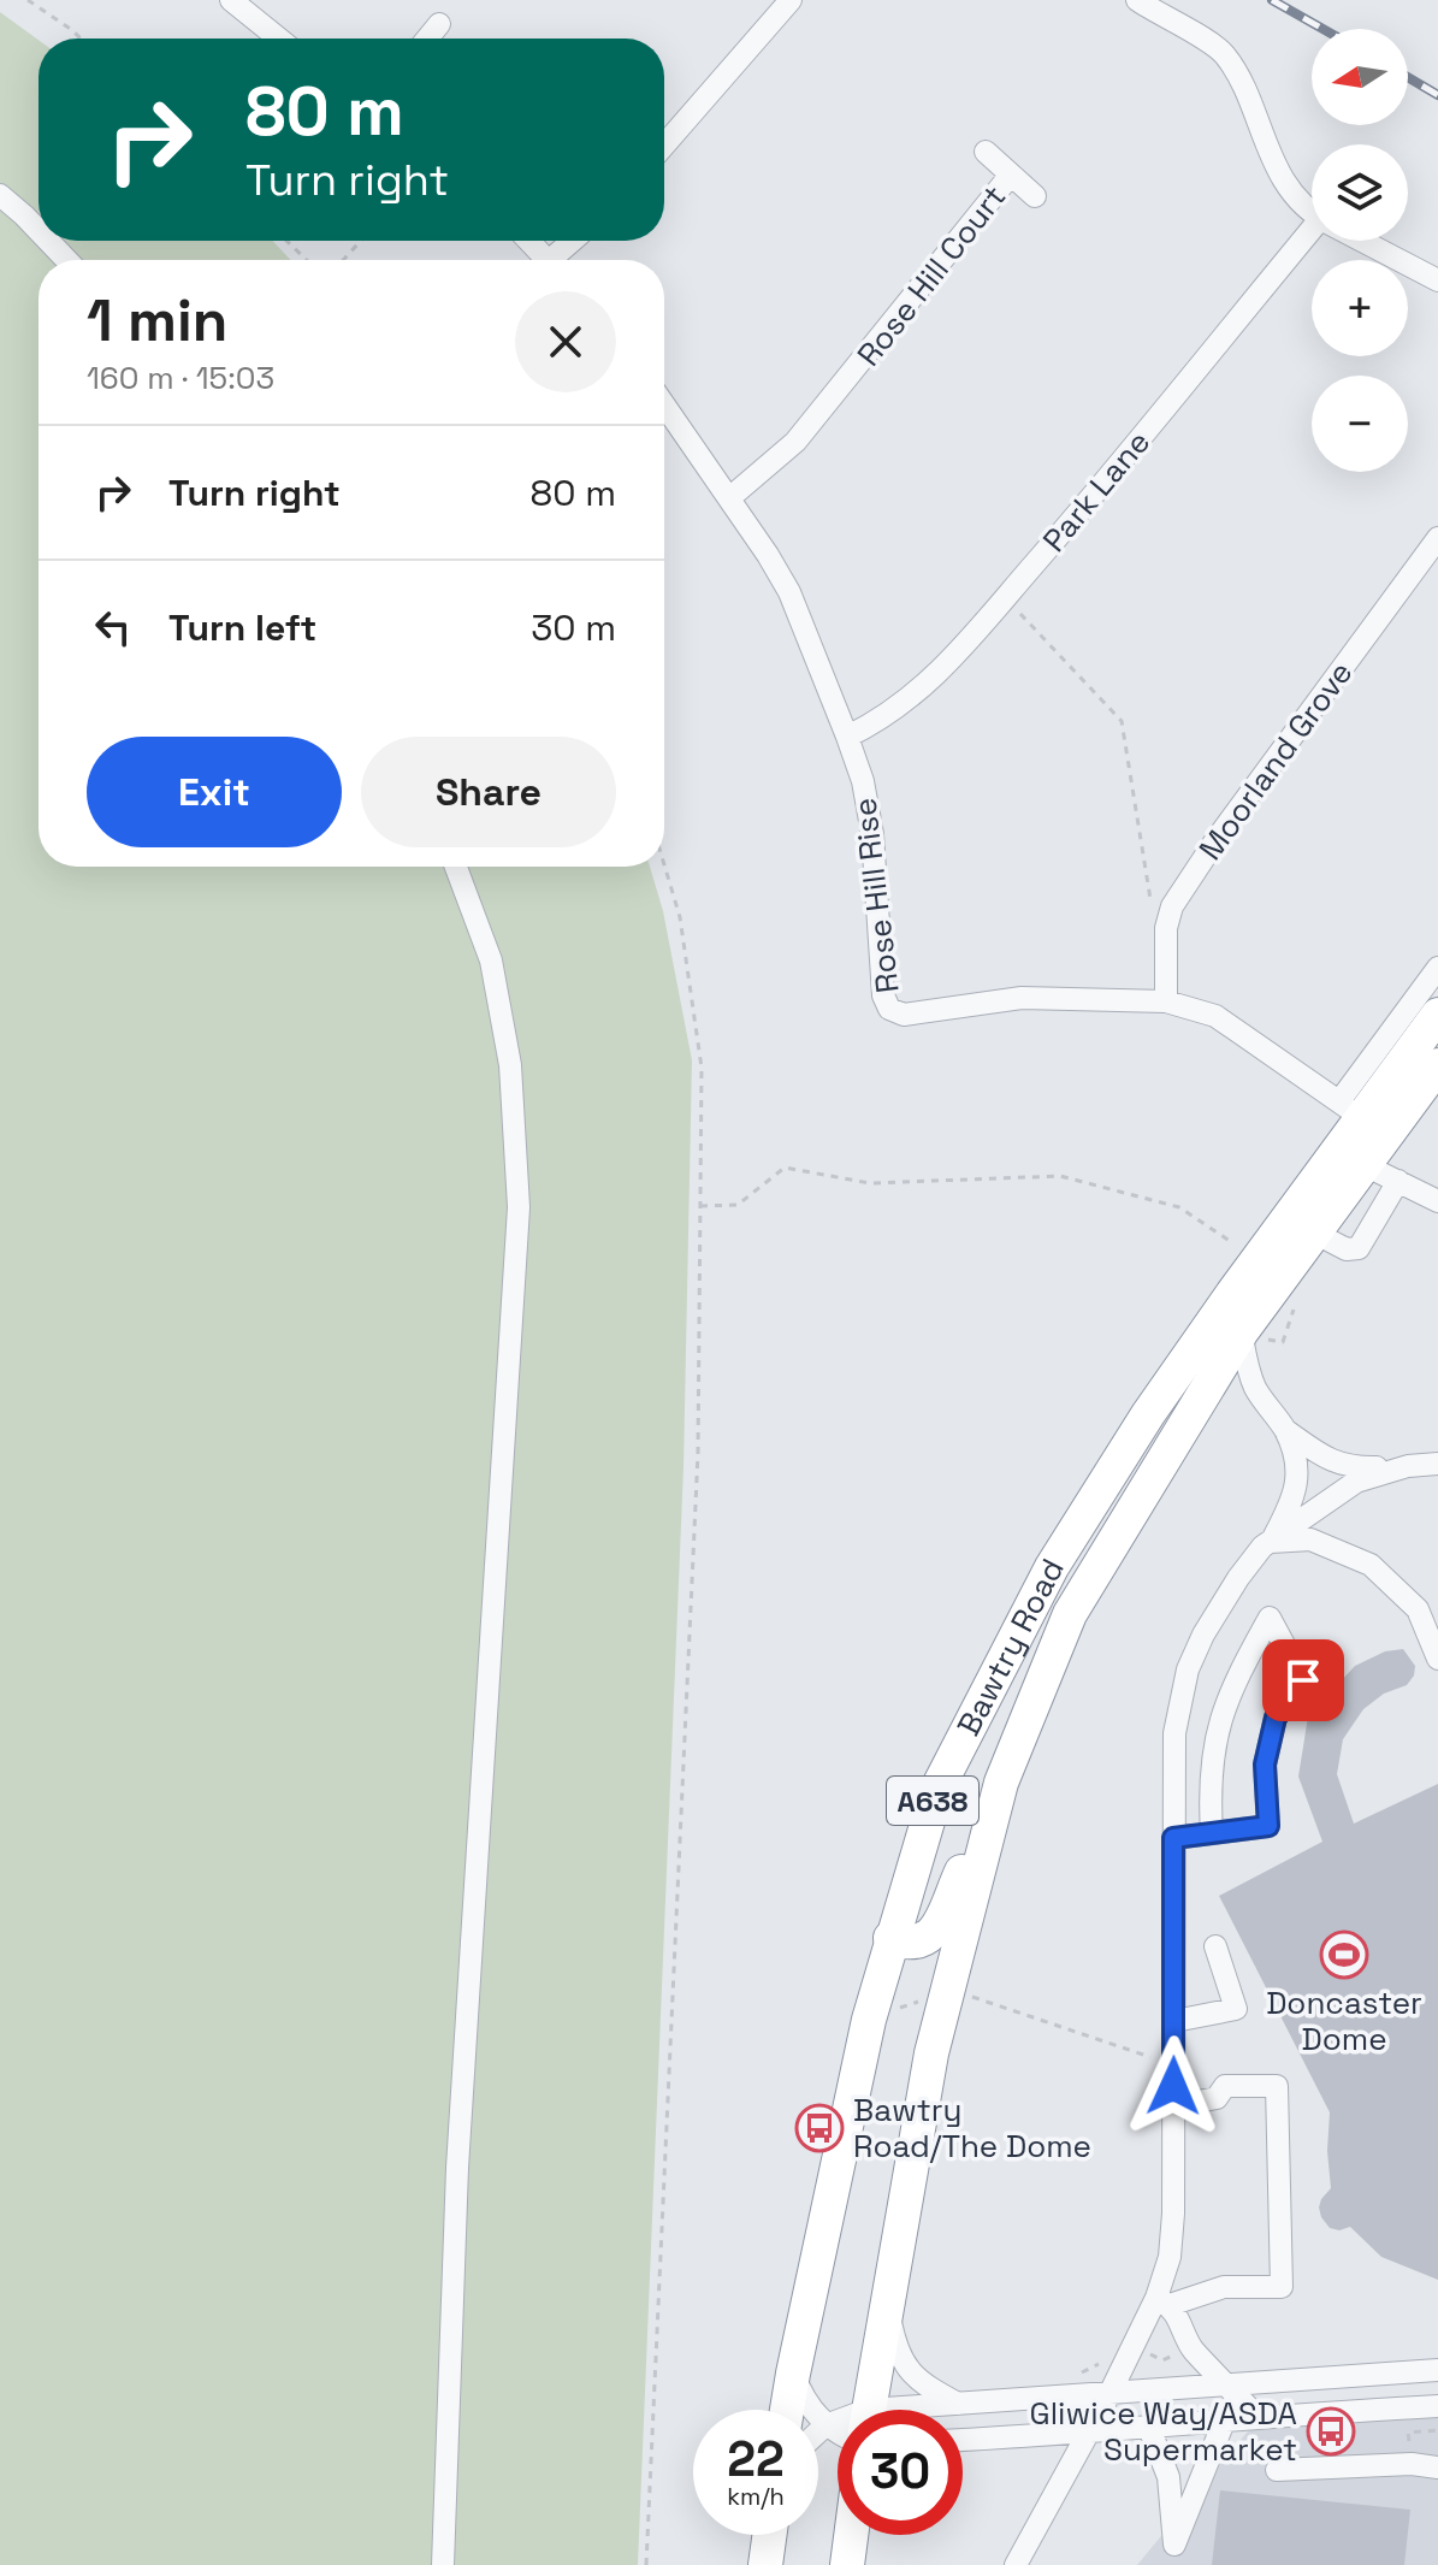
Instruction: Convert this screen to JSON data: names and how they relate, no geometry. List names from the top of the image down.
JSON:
{
  "streets": {
    "highway": ["Bawtry Road", "A638"],
    "street": [
      "Rose Hill Court",
      "Park Lane",
      "Moorland Grove",
      "Rose Hill Rise"
    ]
  },
  "crossings": [
    ["Rose Hill Court", "Rose Hill Rise"],
    ["Park Lane", "Rose Hill Rise"],
    ["Moorland Grove", "Rose Hill Rise"],
    ["Rose Hill Rise", "Bawtry Road"]
  ],
  "places": {
    "sports": ["Doncaster Dome"],
    "bus stop": ["Bawtry Road/The Dome", "Gliwice Way/ASDA Supermarket"]
  },
  "north": "left",
  "page": {
    "map_buttons": ["+", "−"],
    "turn": ["80 m", "Turn right"],
    "heading": ["1 min", "160 m · 15:03"],
    "list": [
      {
        "name": "Turn right",
        "value": "80 m"
      },
      {
        "name": "Turn left",
        "value": "30 m"
      }
    ],
    "buttons": ["Exit", "Share"],
    "speed": "22 km/h",
    "limit": "30"
  }
}
